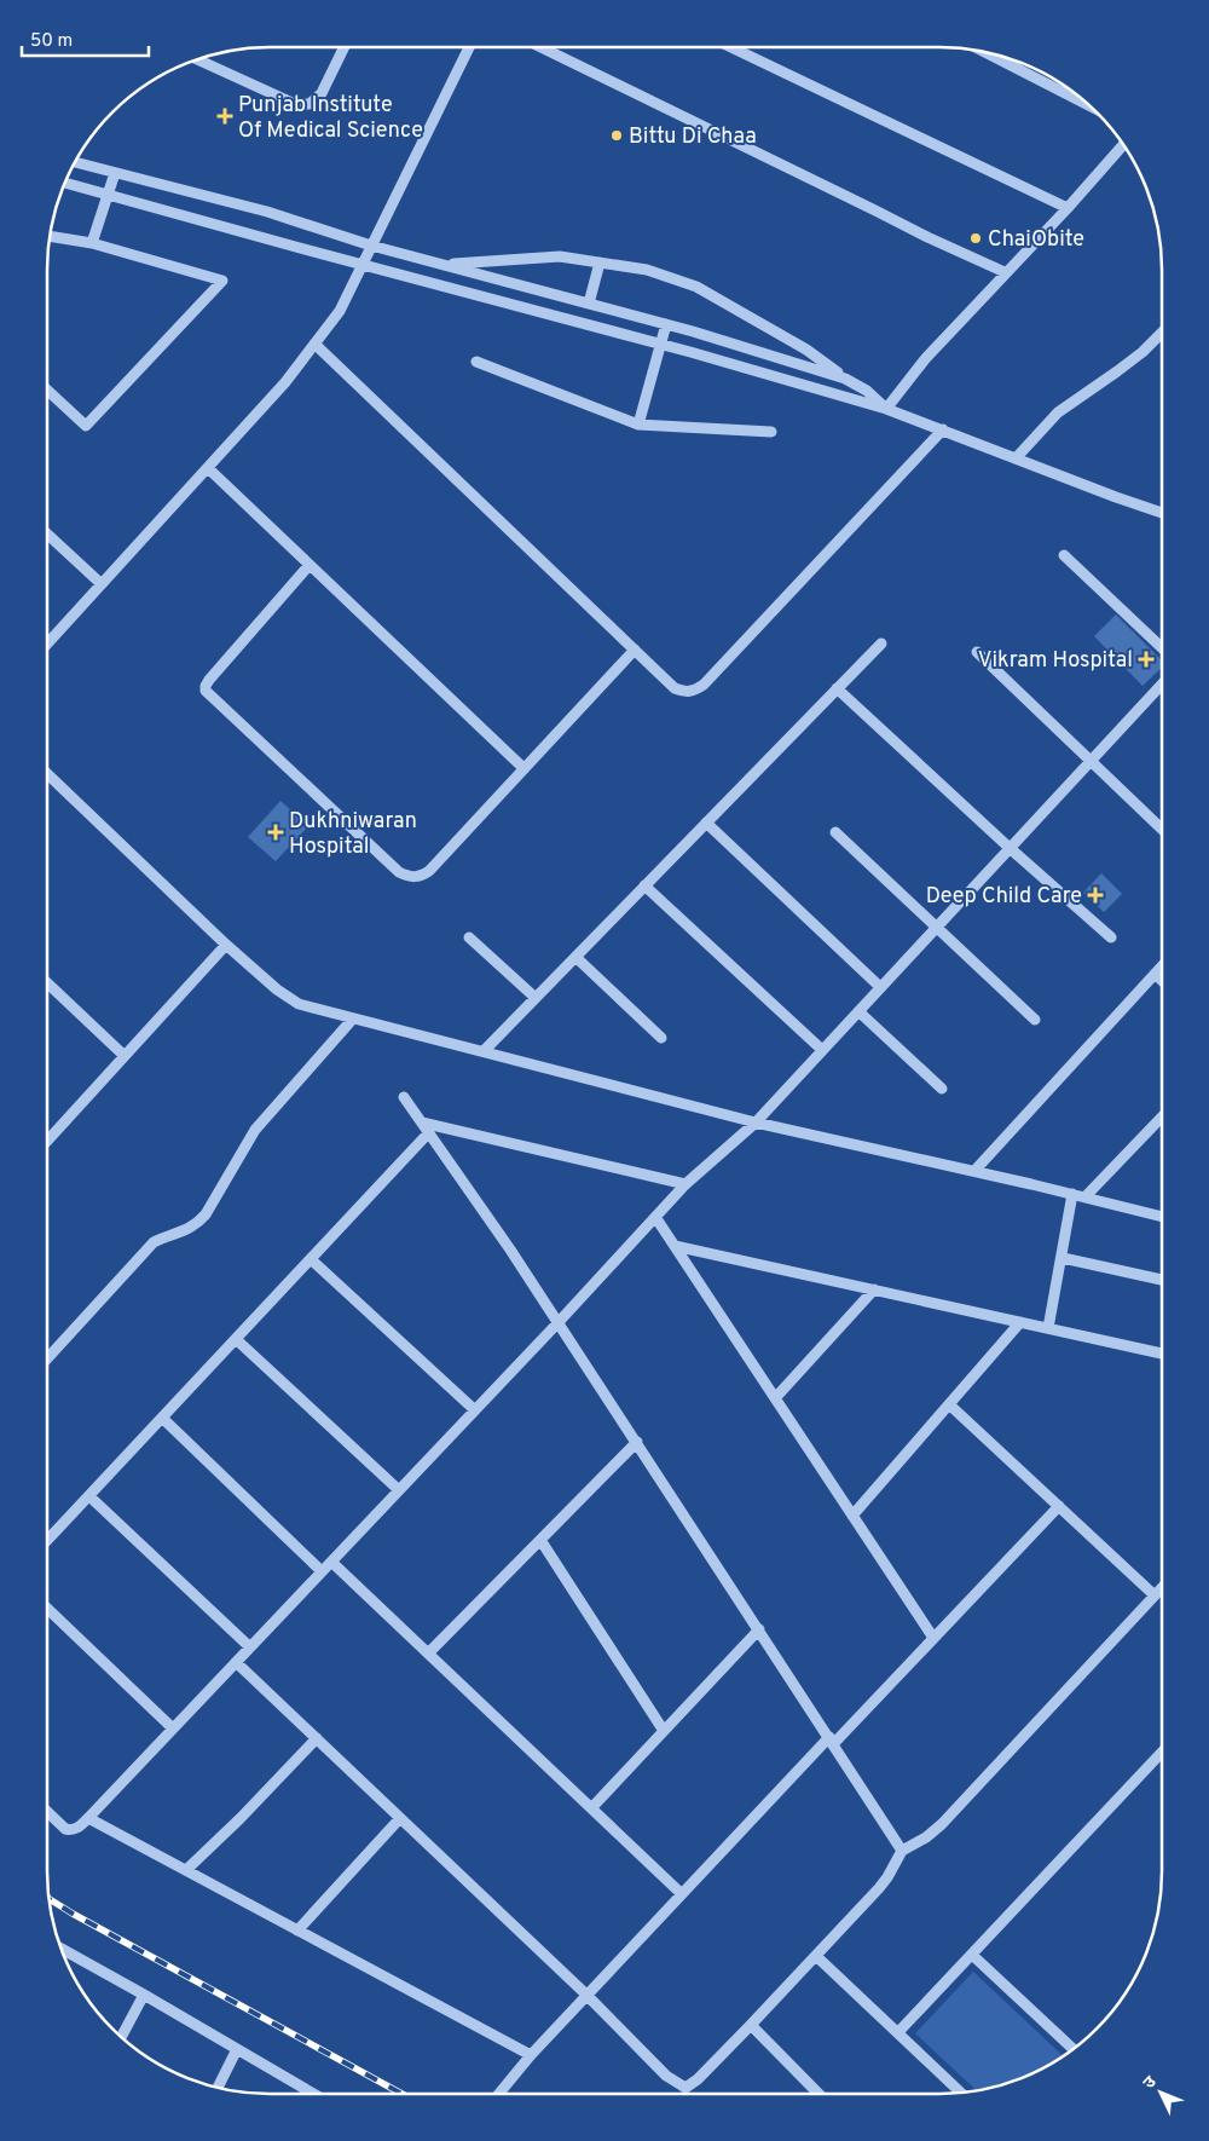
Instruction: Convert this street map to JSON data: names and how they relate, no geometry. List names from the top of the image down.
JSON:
{
  "places": {
    "health": [
      "Punjab Institute Of Medical Science",
      "Vikram Hospital",
      "Dukhniwaran Hospital",
      "Deep Child Care"
    ],
    "other": ["Bittu Di Chaa", "ChaiObite"]
  },
  "scale_bar": "50 m",
  "north": "top left"
}
